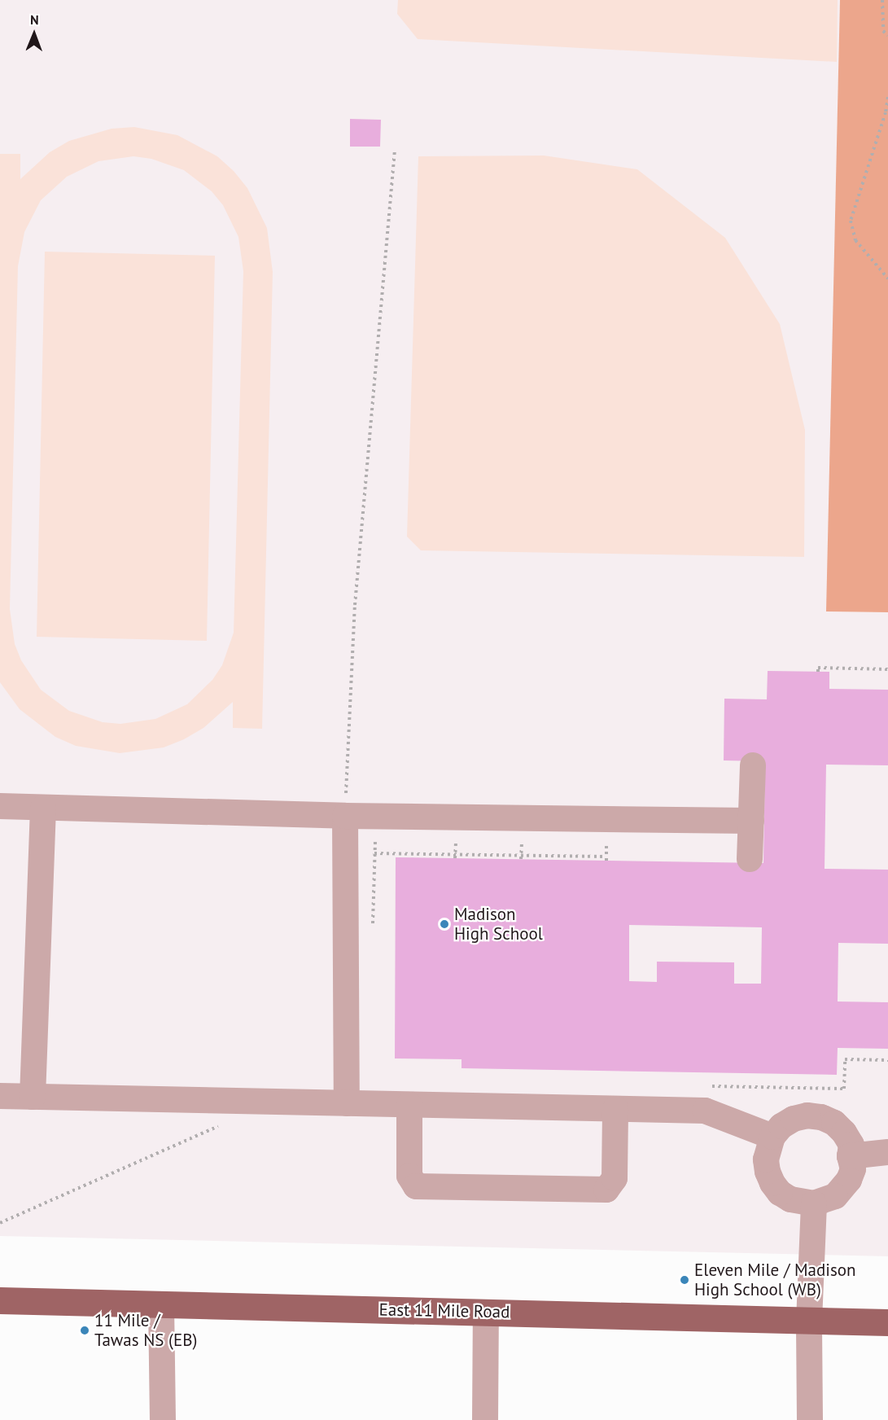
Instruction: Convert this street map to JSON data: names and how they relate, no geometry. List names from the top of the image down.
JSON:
{
  "streets": {
    "main road": ["East 11 Mile Road"]
  },
  "places": ["Madison High School", "Eleven Mile / Madison High School (WB)", "11 Mile / Tawas NS (EB)"],
  "north": "top"
}
